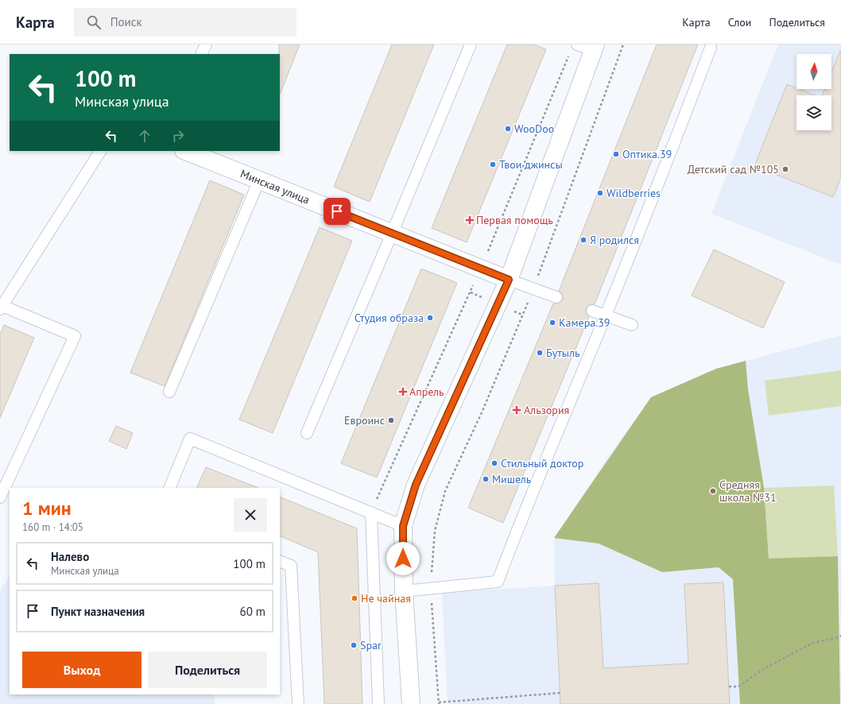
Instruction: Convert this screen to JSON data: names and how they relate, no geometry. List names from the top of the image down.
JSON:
{
  "streets": {
    "main road": ["Минская улица"]
  },
  "places": {
    "other": [
      "WooDoo",
      "Оптика.39",
      "Твои джинсы",
      "Детский сад №105",
      "Wildberries",
      "Я родился",
      "Студия образа",
      "Камера.39",
      "Бутыль",
      "Евроинс",
      "Стильный доктор",
      "Мишель",
      "Средняя школа №31",
      "Не чайная",
      "Spar"
    ],
    "health": ["Первая помощь", "Апрель", "Альзория"]
  },
  "north": "top",
  "page": {
    "header": "Карта",
    "search": "Поиск",
    "nav": ["Карта", "Слои", "Поделиться"],
    "turn": ["100 m", "Минская улица"],
    "heading": ["1 мин", "160 m · 14:05"],
    "list": [
      {
        "name": "Налево",
        "note": "Минская улица",
        "value": "100 m"
      },
      {
        "name": "Пункт назначения",
        "value": "60 m"
      }
    ],
    "buttons": ["Выход", "Поделиться"]
  }
}
